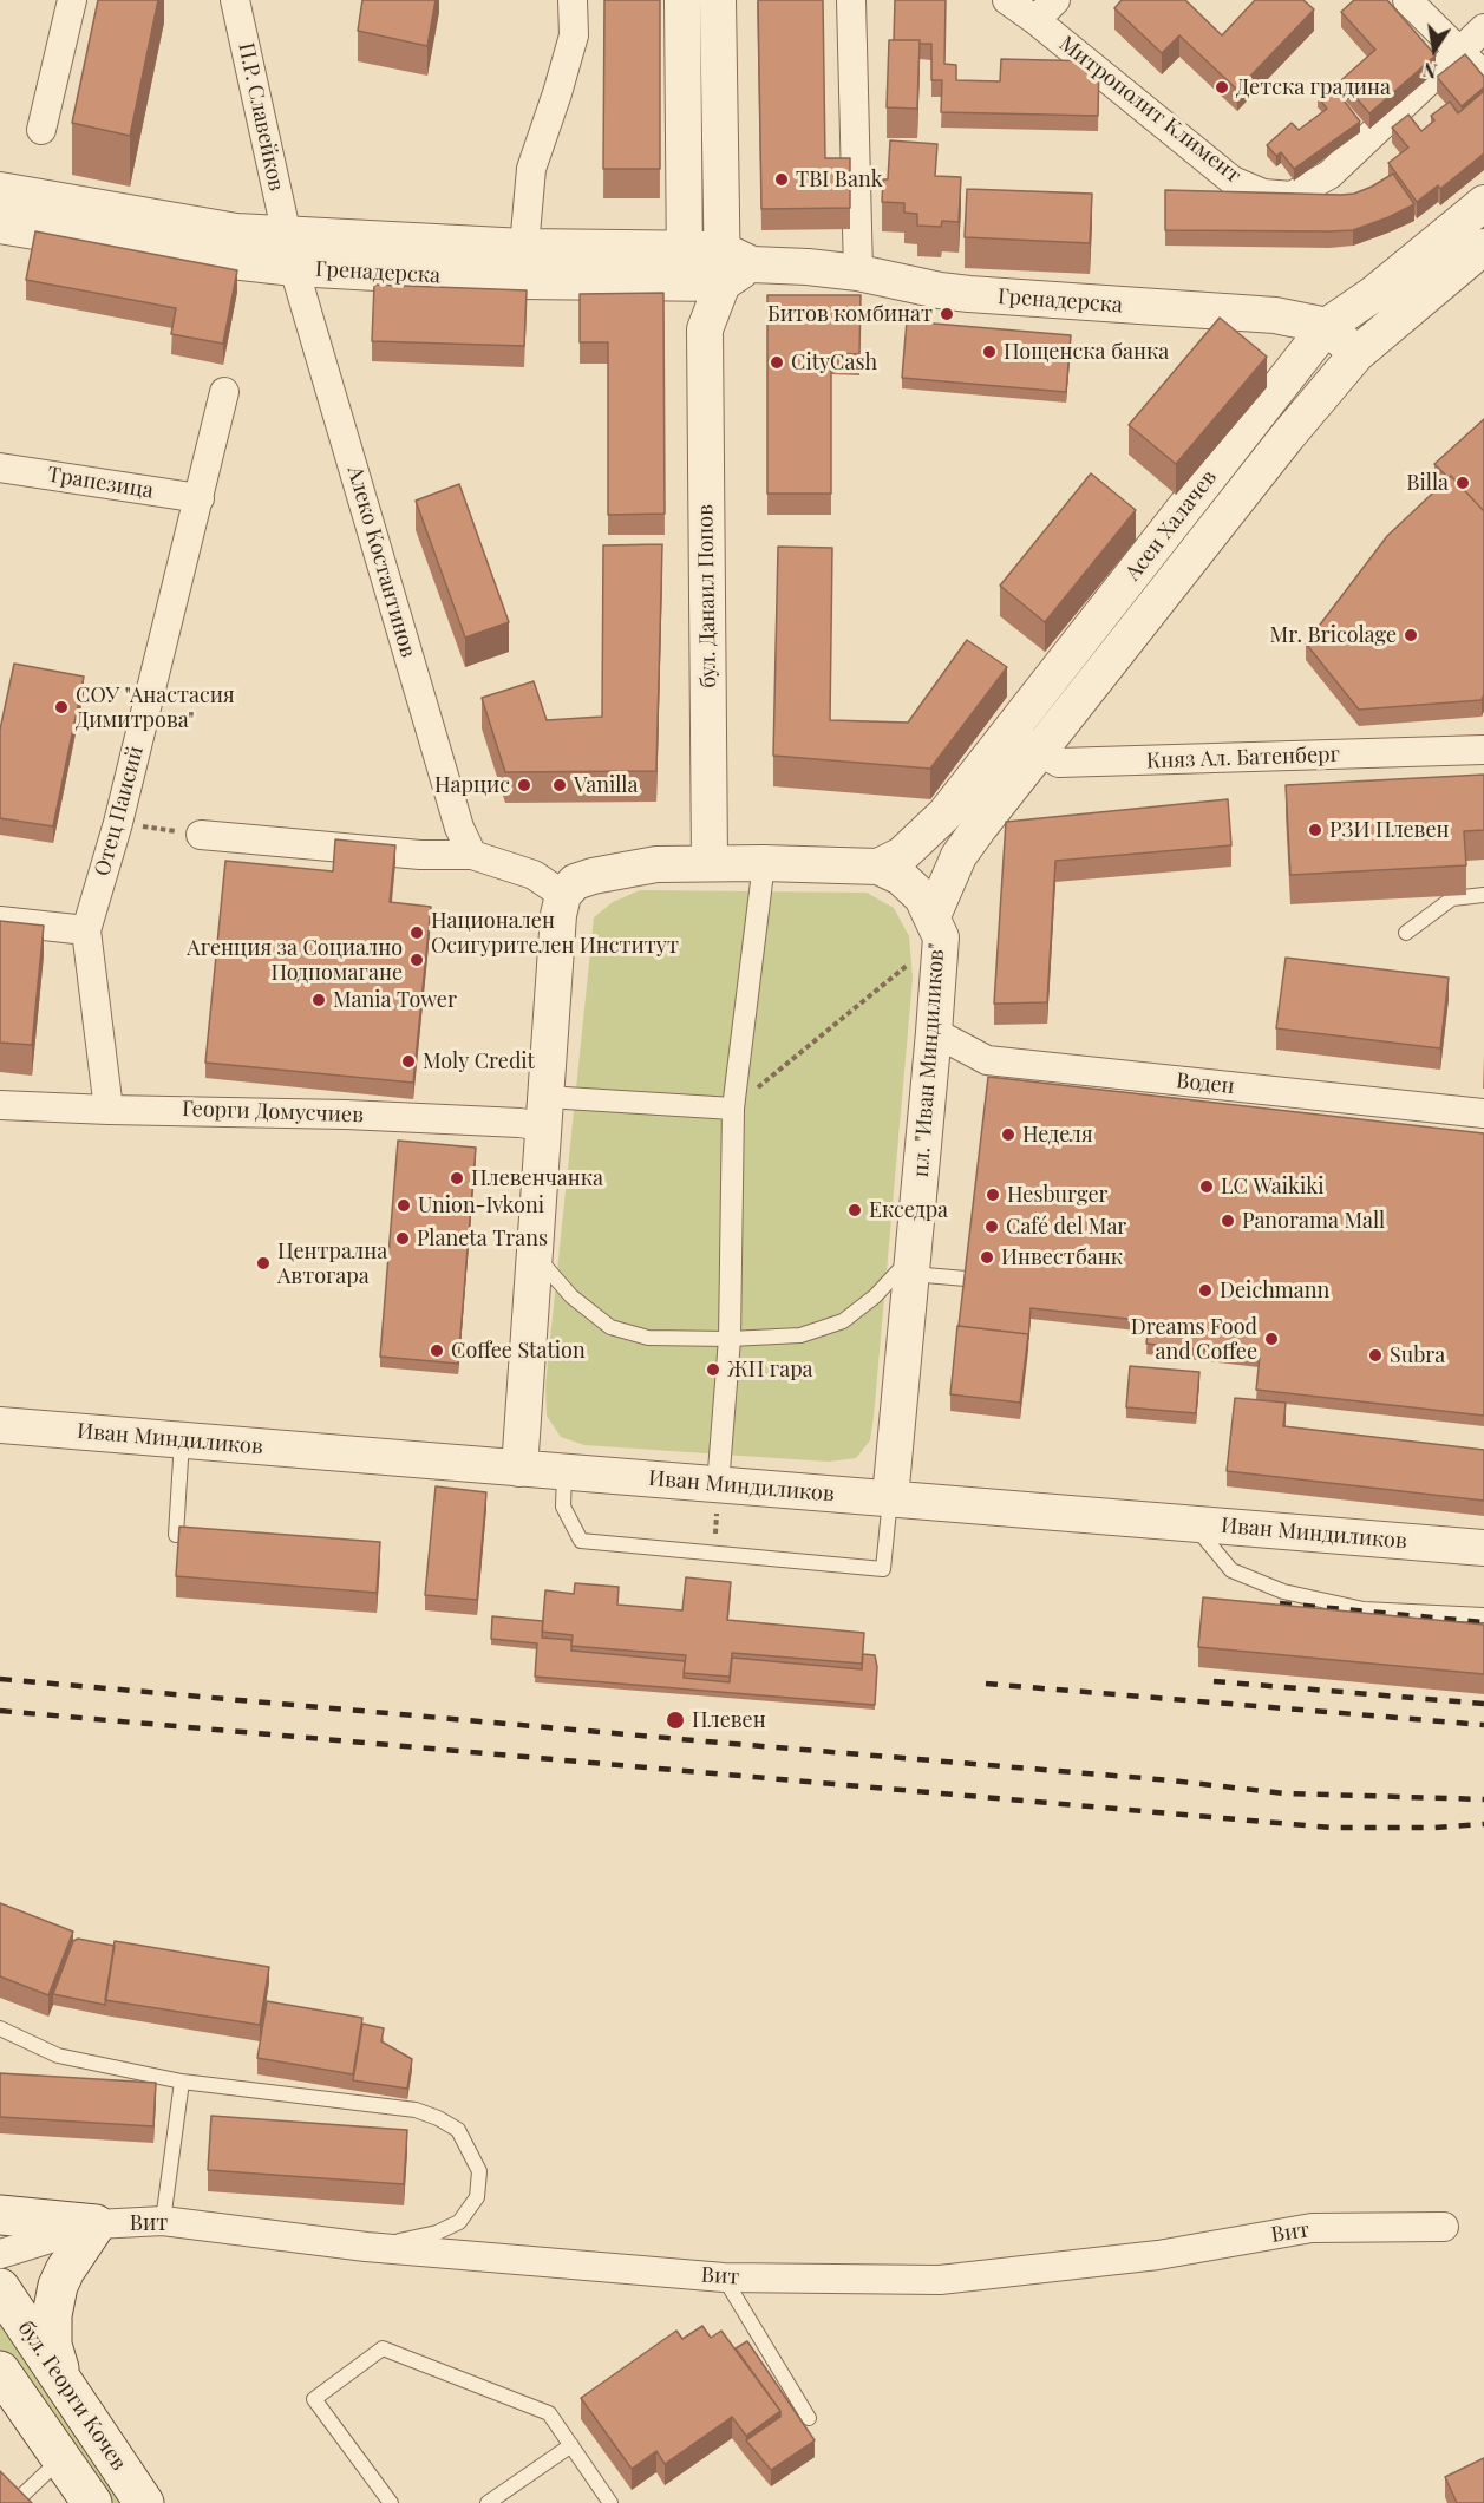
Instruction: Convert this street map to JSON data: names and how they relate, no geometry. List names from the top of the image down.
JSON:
{
  "streets": {
    "main road": ["бул. Георги Кочев"],
    "street": [
      "Митрополит Климент",
      "П.Р. Славейков",
      "Гренадерска",
      "Трапезица",
      "Асен Халачев",
      "Алеко Костантинов",
      "бул. Данаил Попов",
      "Княз Ал. Батенберг",
      "Отец Паисий",
      "пл. \"Иван Миндиликов\"",
      "Воден",
      "Георги Домусчиев",
      "Иван Миндиликов",
      "Вит"
    ]
  },
  "crossings": [
    ["П.Р. Славейков", "Гренадерска"],
    ["П.Р. Славейков", "Алеко Костантинов"],
    ["Гренадерска", "Асен Халачев"],
    ["Гренадерска", "Алеко Костантинов"],
    ["Гренадерска", "бул. Данаил Попов"],
    ["Трапезица", "Отец Паисий"],
    ["Асен Халачев", "Княз Ал. Батенберг"],
    ["Асен Халачев", "пл. \"Иван Миндиликов\""],
    ["бул. Данаил Попов", "пл. \"Иван Миндиликов\""],
    ["Отец Паисий", "Георги Домусчиев"],
    ["пл. \"Иван Миндиликов\"", "Воден"],
    ["пл. \"Иван Миндиликов\"", "Иван Миндиликов"]
  ],
  "places": [
    "Детска градина",
    "TBI Bank",
    "Битов комбинат",
    "Пощенска банка",
    "CityCash",
    "Billa",
    "Mr. Bricolage",
    "СОУ \"Анастасия Димитрова\"",
    "Нарцис",
    "Vanilla",
    "РЗИ Плевен",
    "Национален Осигурителен Институт",
    "Агенция за Социално Подпомагане",
    "Mania Tower",
    "Moly Credit",
    "Неделя",
    "Плевенчанка",
    "LC Waikiki",
    "Hesburger",
    "Union-Ivkoni",
    "Екседра",
    "Panorama Mall",
    "Café del Mar",
    "Planeta Trans",
    "Инвестбанк",
    "Централна Автогара",
    "Deichmann",
    "Dreams Food and Coffee",
    "Coffee Station",
    "Subra",
    "ЖП гара",
    "Плевен"
  ],
  "north": "bottom"
}
